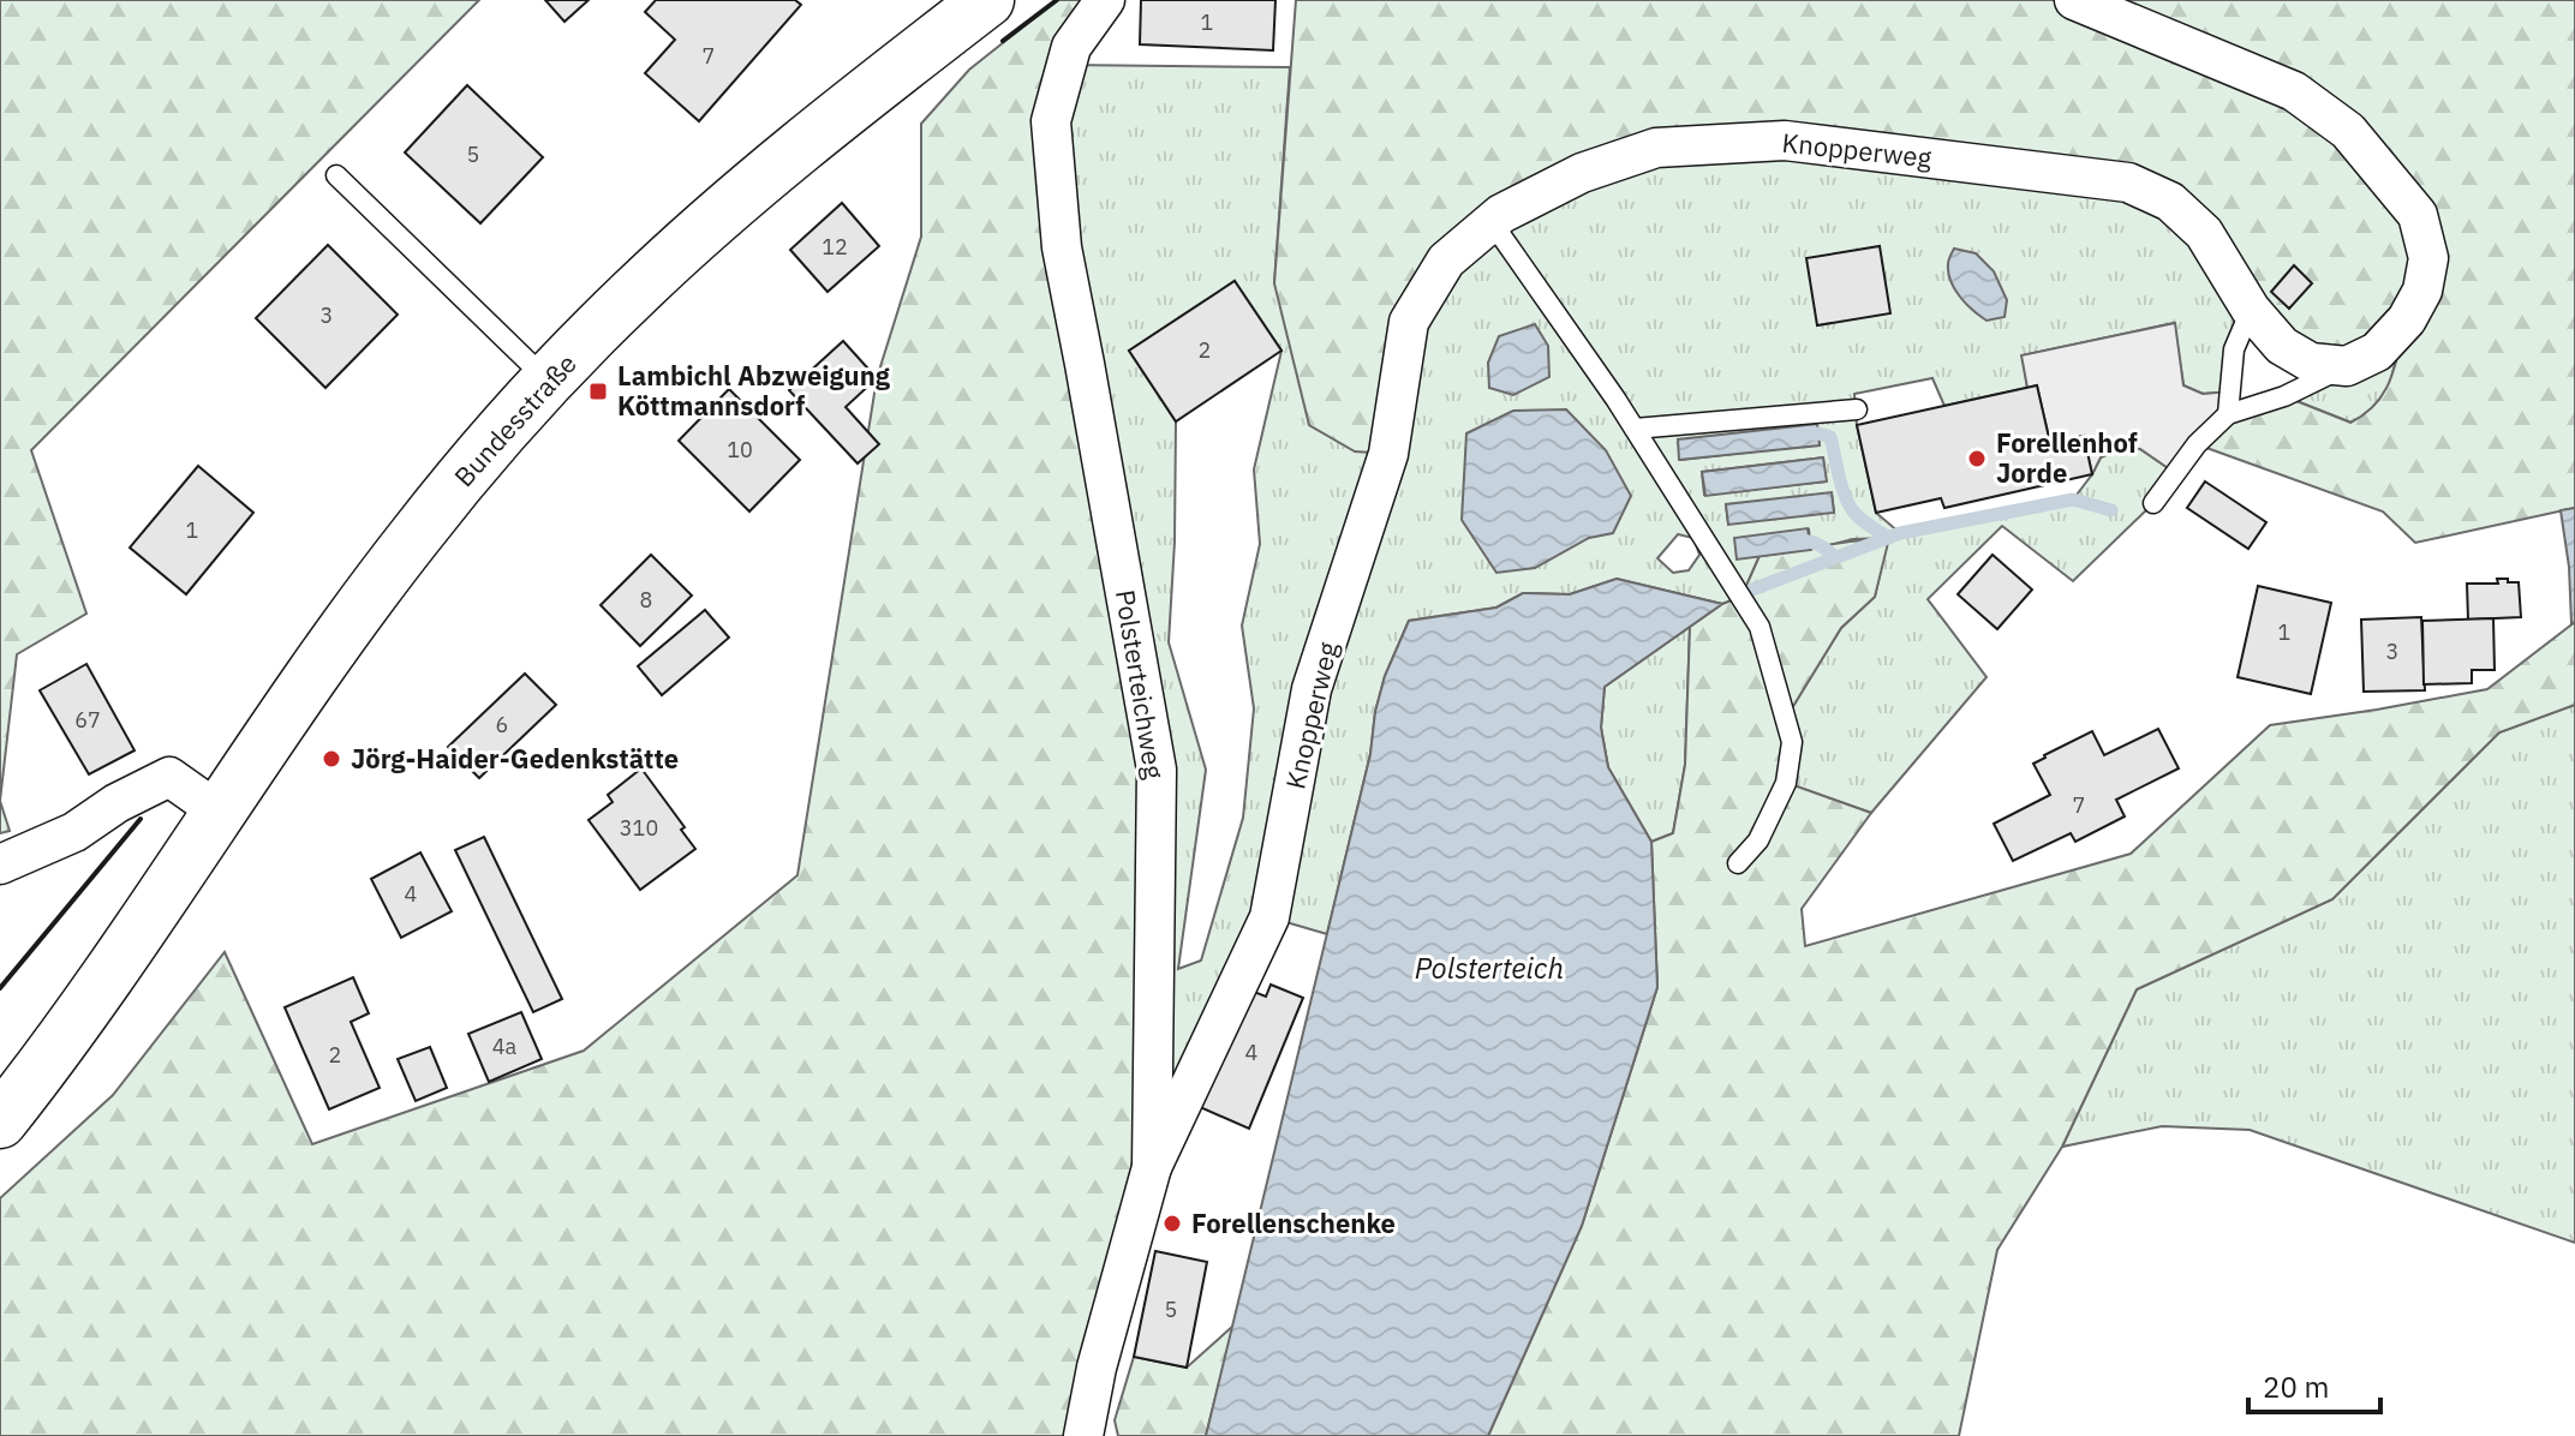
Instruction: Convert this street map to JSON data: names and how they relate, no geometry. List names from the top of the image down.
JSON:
{
  "streets": {
    "main road": ["Bundesstraße"],
    "street": ["Knopperweg", "Polsterteichweg"]
  },
  "crossings": [
    ["Knopperweg", "Polsterteichweg"]
  ],
  "water": ["Polsterteich"],
  "places": {
    "transit": ["Lambichl Abzweigung Köttmannsdorf"],
    "other": ["Forellenhof Jorde", "Jörg-Haider-Gedenkstätte", "Forellenschenke"]
  },
  "house_numbers": [
    "1",
    "7",
    "5",
    "12",
    "3",
    "2",
    "10",
    "1",
    "8",
    "1",
    "3",
    "67",
    "6",
    "7",
    "310",
    "4",
    "4a",
    "4",
    "2",
    "5"
  ],
  "scale_bar": "20 m"
}
